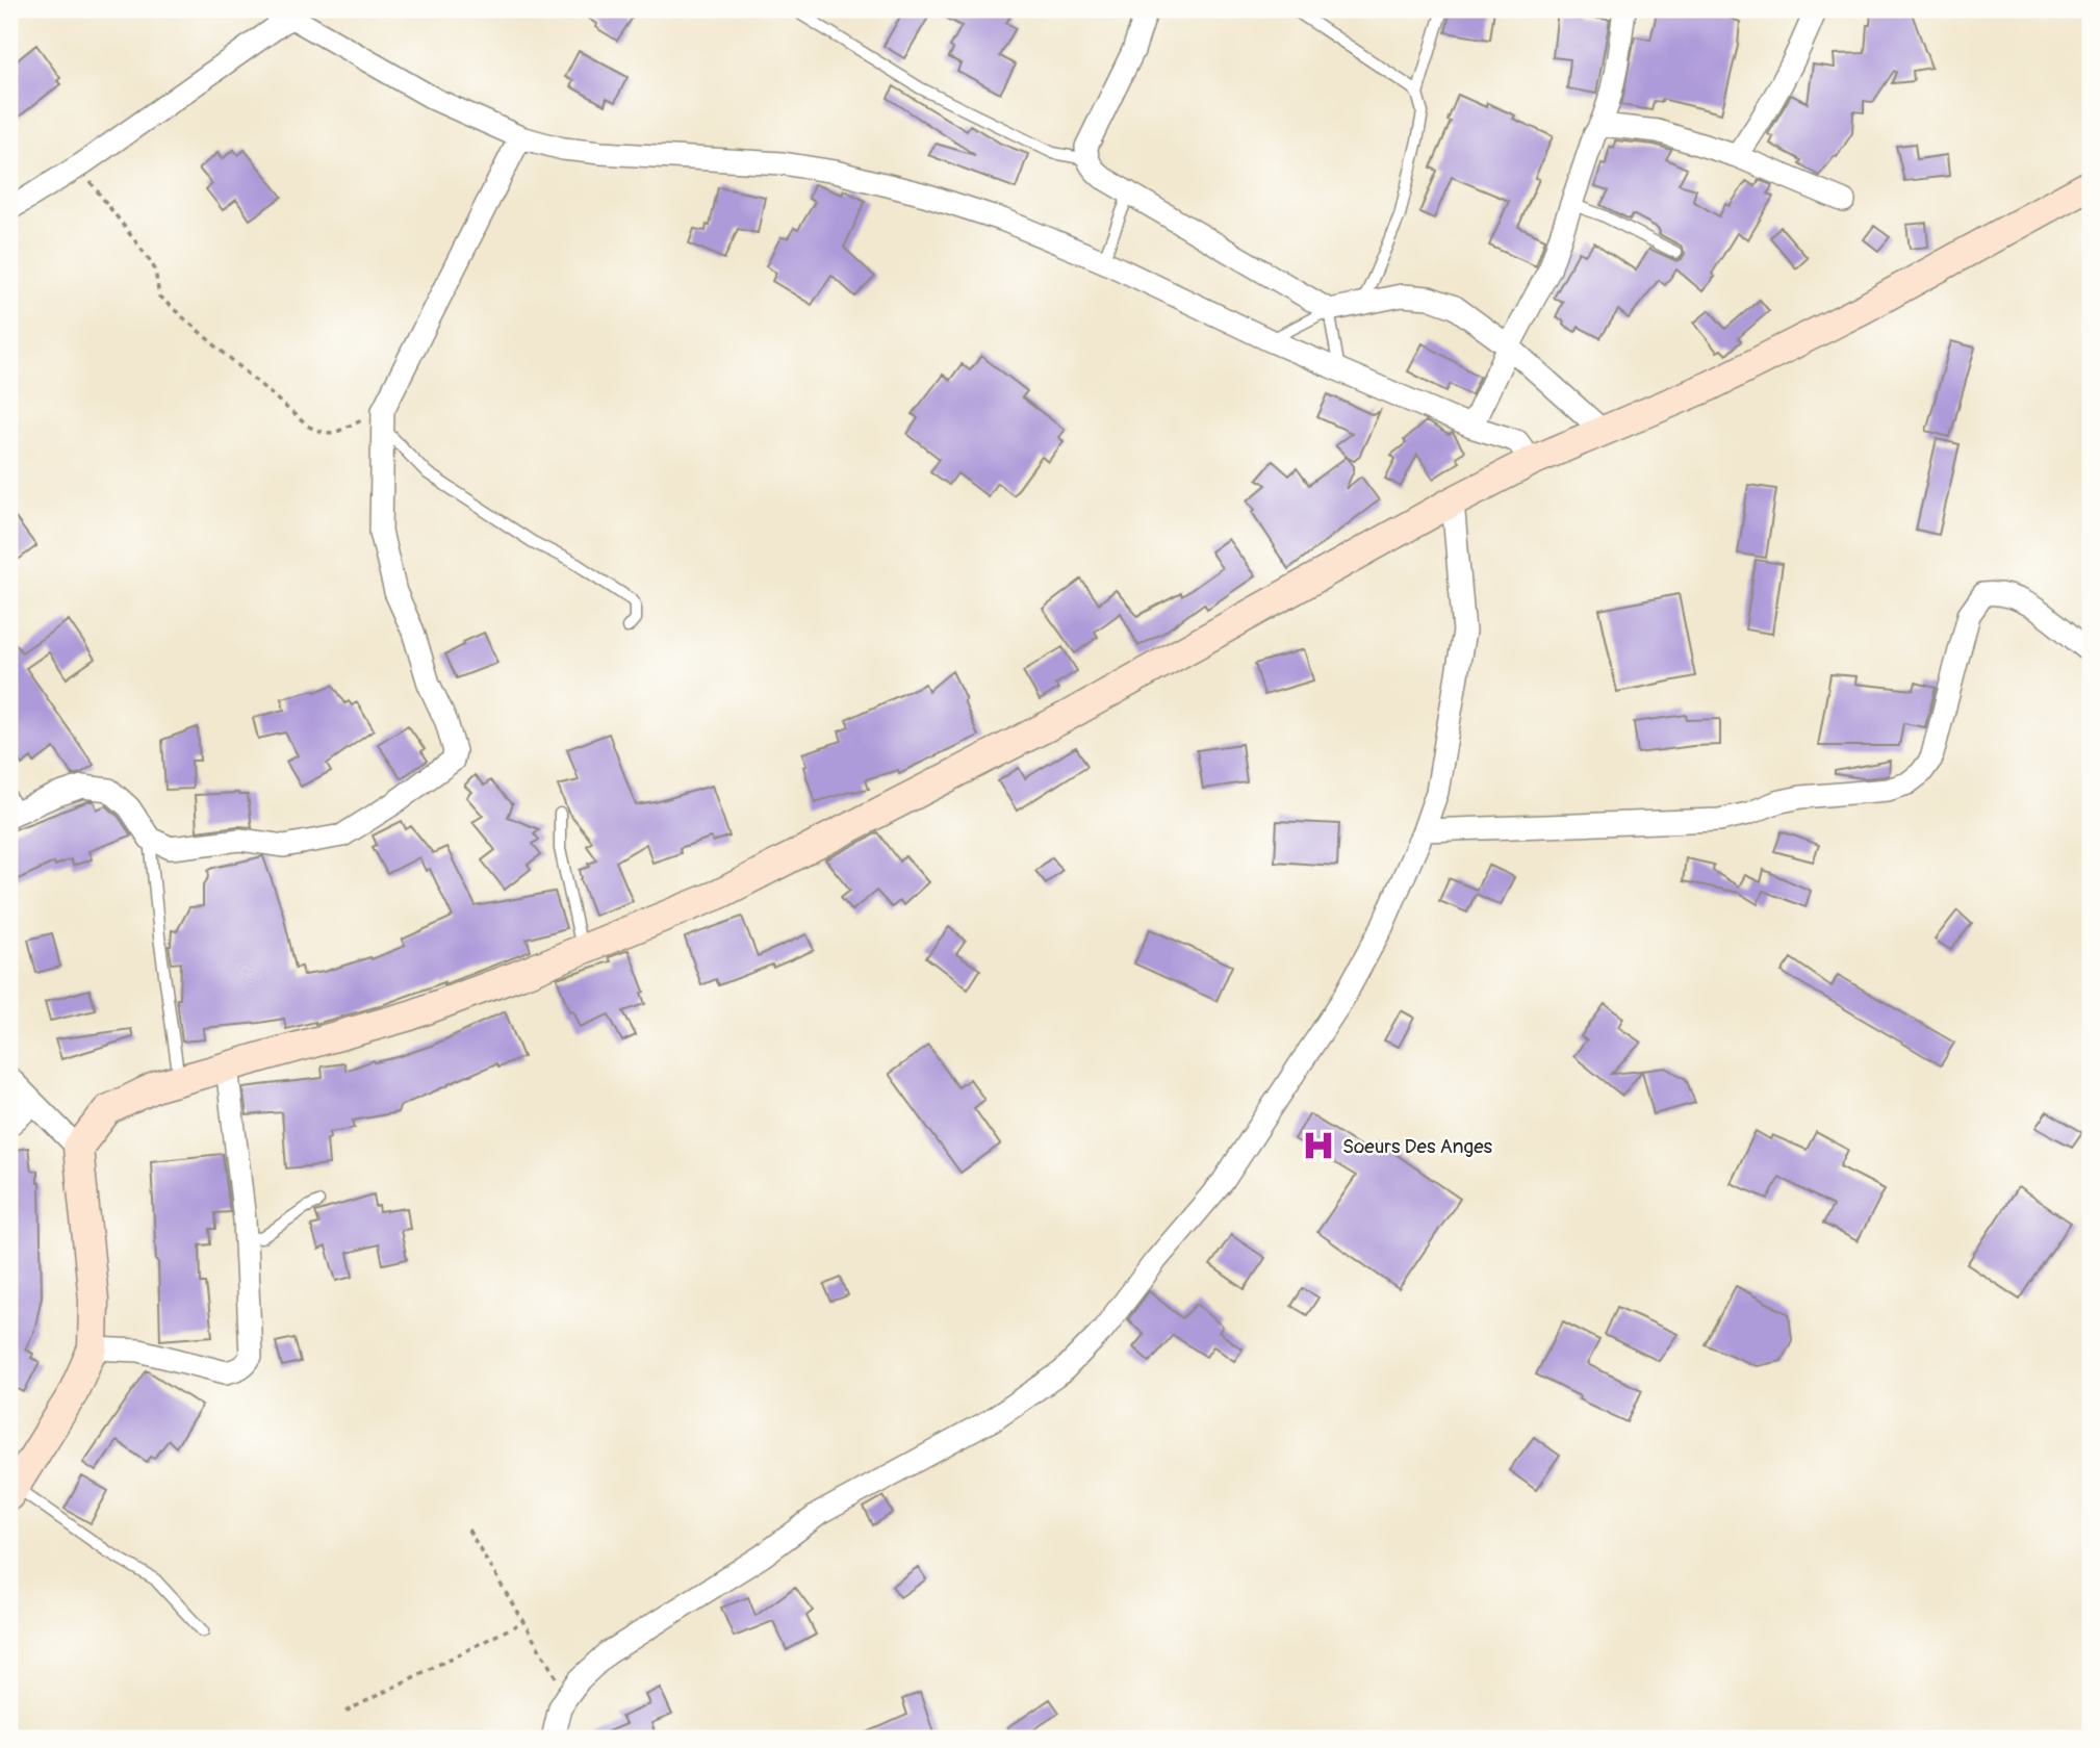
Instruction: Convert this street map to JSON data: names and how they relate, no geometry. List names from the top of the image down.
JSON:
{
  "places": {
    "hospital": ["Soeurs Des Anges"]
  }
}
